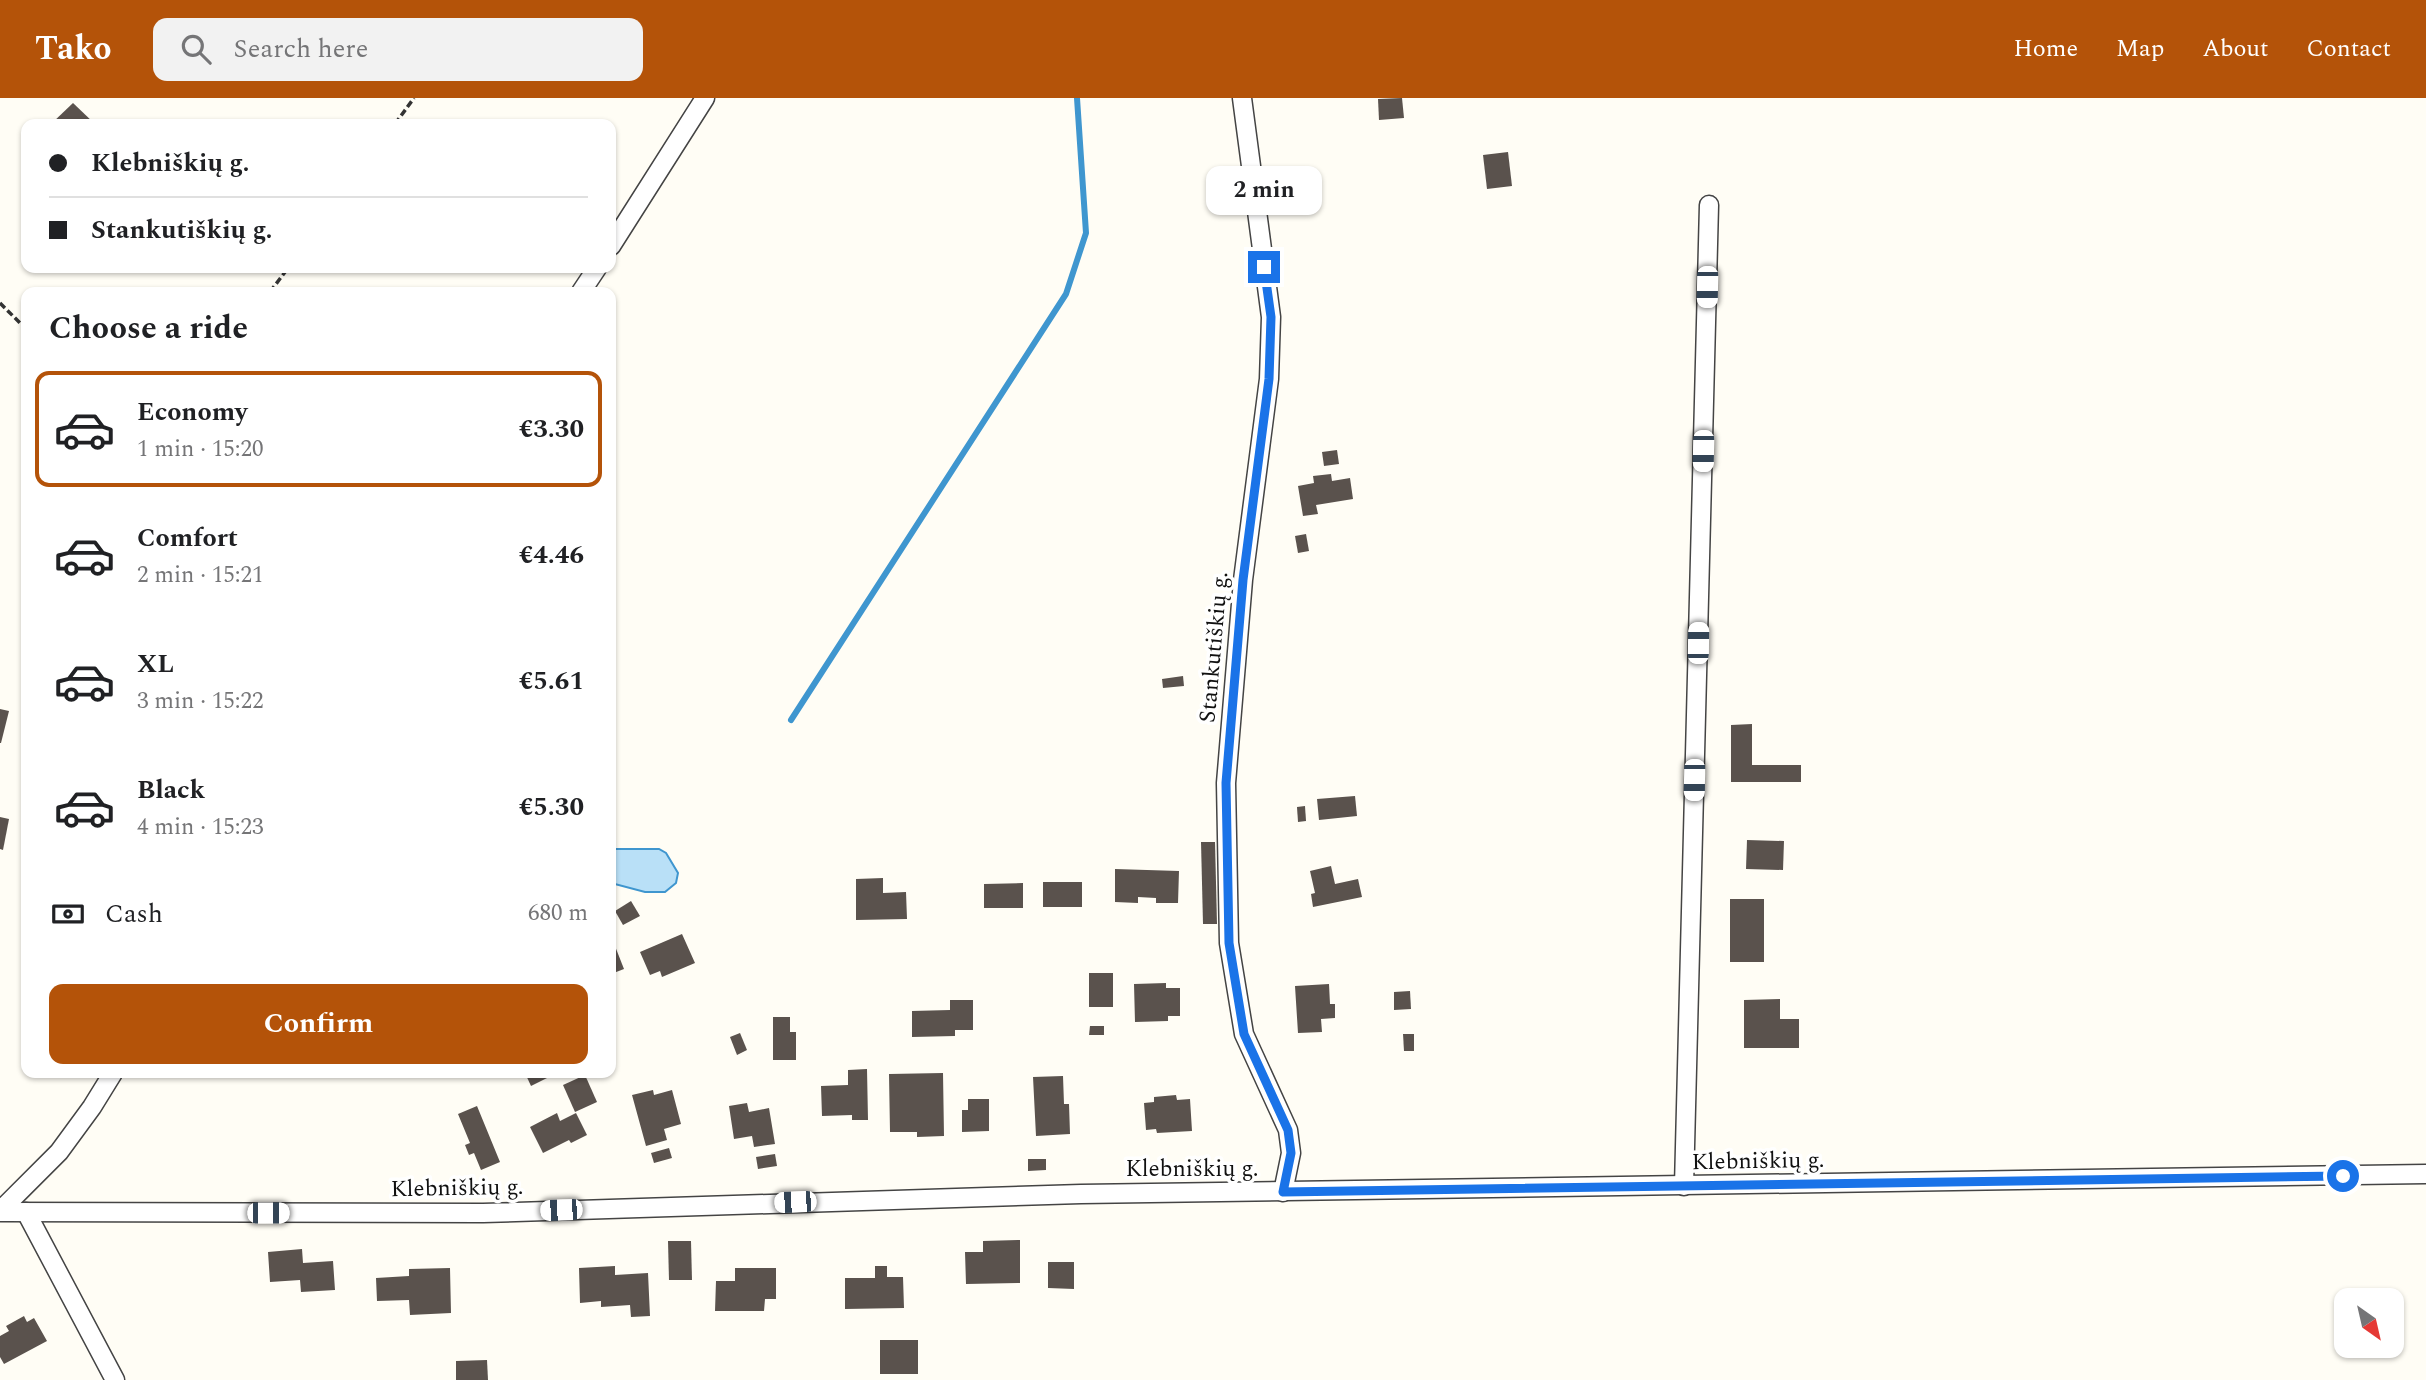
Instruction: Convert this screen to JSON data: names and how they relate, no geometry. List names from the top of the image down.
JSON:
{
  "streets": {
    "street": ["Stankutiškių g.", "Klebniškių g."]
  },
  "crossings": [
    ["Stankutiškių g.", "Klebniškių g."]
  ],
  "north": "bottom right",
  "page": {
    "header": "Tako",
    "search": "Search here",
    "nav": [
      "Home",
      "Map",
      "About",
      "Contact"
    ],
    "banner": ["Klebniškių g.", "Stankutiškių g."],
    "bubble": "2 min",
    "heading": "Choose a ride",
    "list": [
      {
        "name": "Economy",
        "note": "1 min · 15:20",
        "value": "€3.30"
      },
      {
        "name": "Comfort",
        "note": "2 min · 15:21",
        "value": "€4.46"
      },
      {
        "name": "XL",
        "note": "3 min · 15:22",
        "value": "€5.61"
      },
      {
        "name": "Black",
        "note": "4 min · 15:23",
        "value": "€5.30"
      }
    ],
    "pay": ["Cash", "680 m"],
    "buttons": "Confirm"
  }
}
